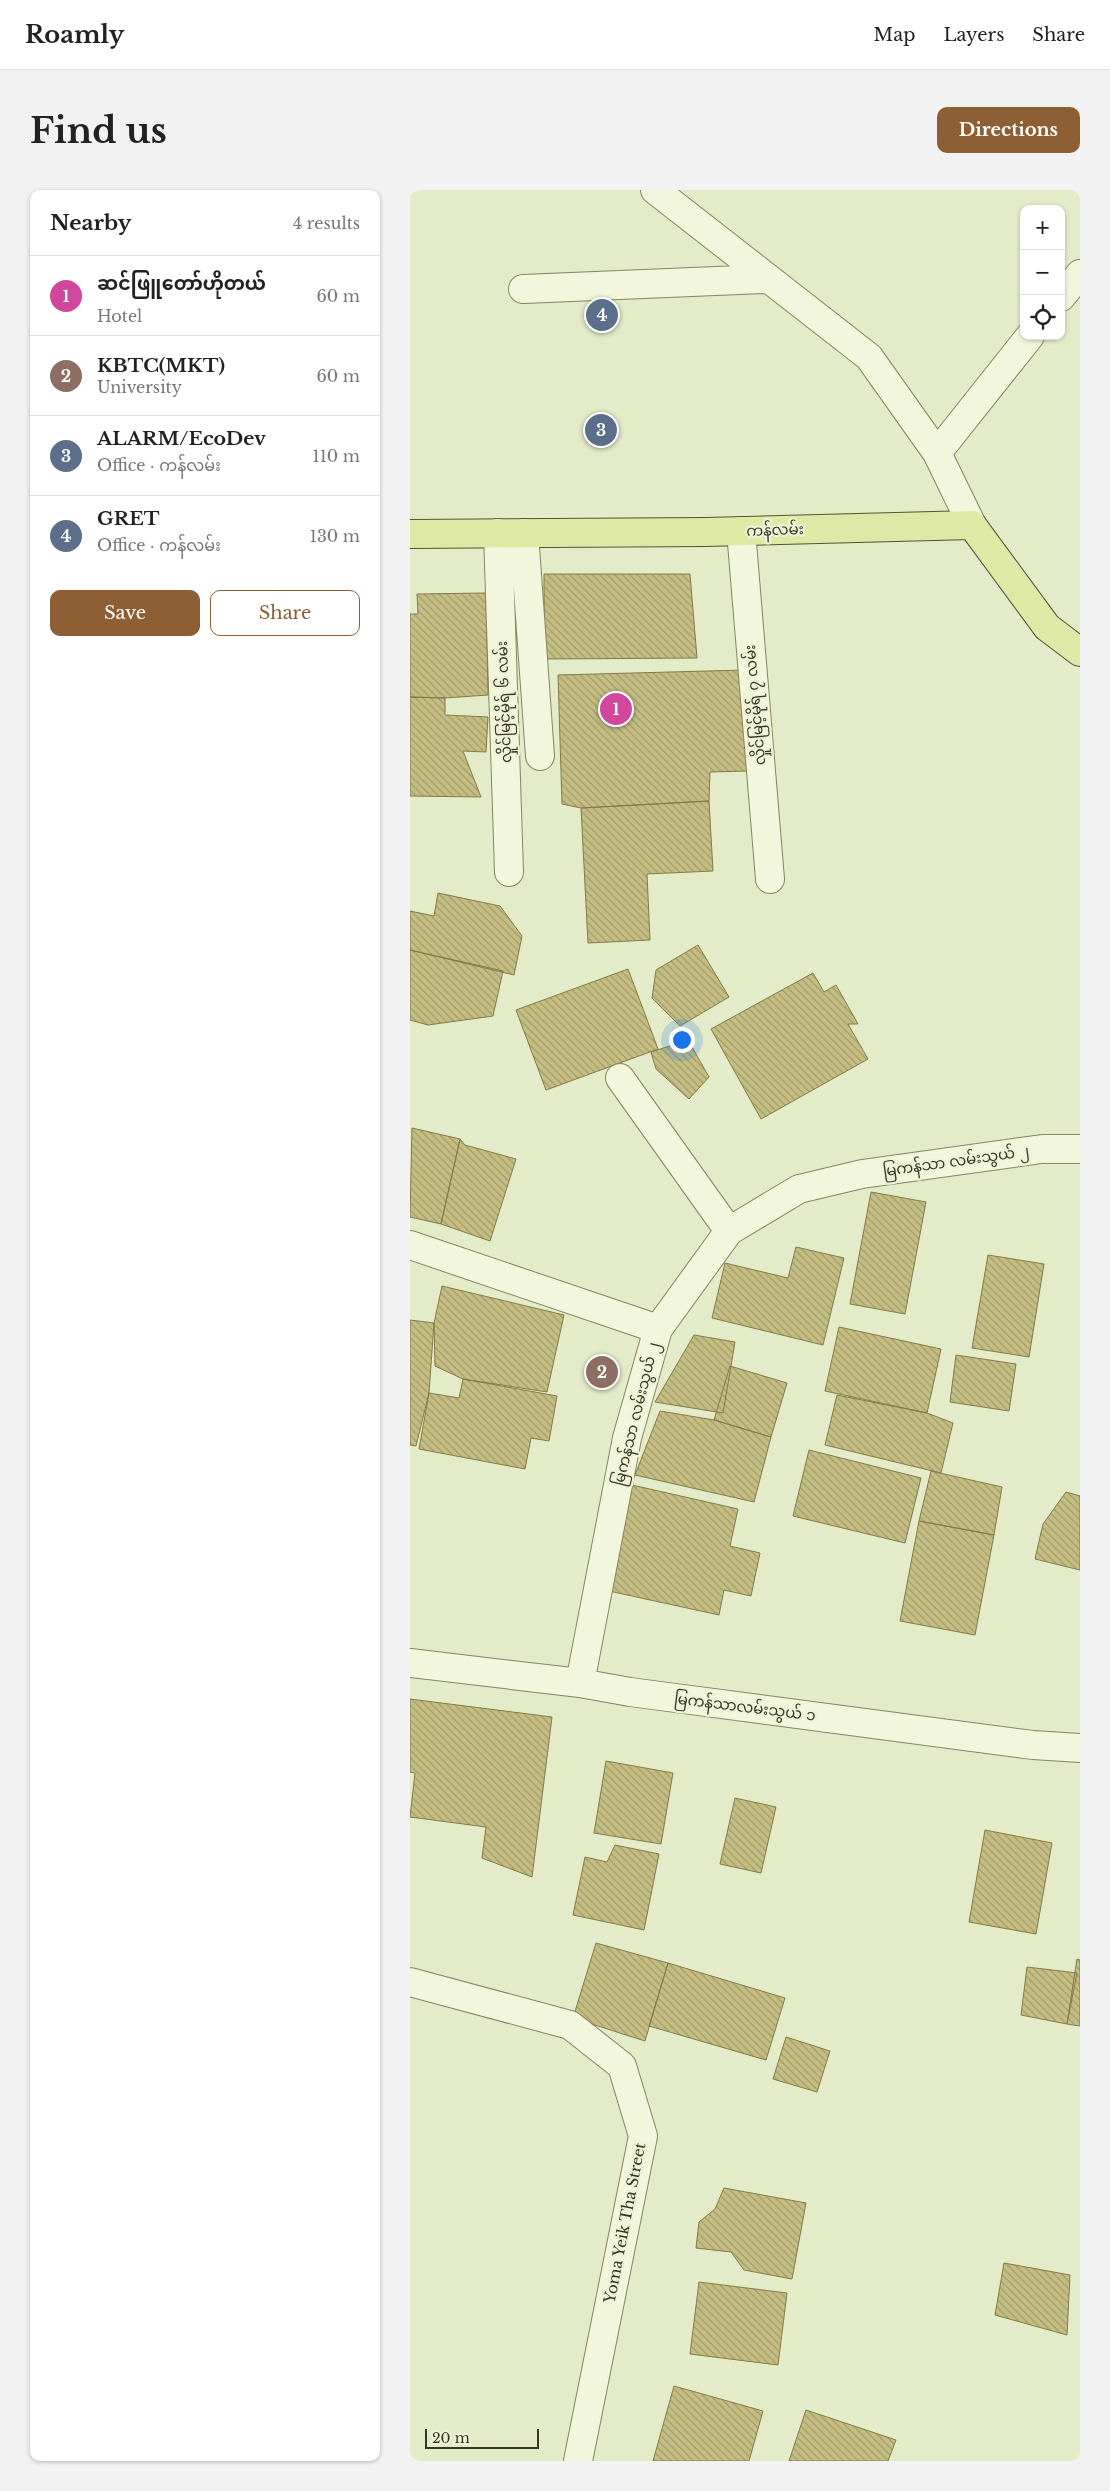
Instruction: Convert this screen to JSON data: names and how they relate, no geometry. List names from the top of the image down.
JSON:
{
  "streets": {
    "main road": ["ကန်လမ်း"],
    "street": [
      "လှိုင်မြင့်မိုရ် ၆ လမ်း",
      "လှိုင်မြင့်မိုရ် ၇ လမ်း",
      "မြကန်သာ လမ်းသွယ် ၂",
      "မြကန်သာလမ်းသွယ် ၁",
      "Yoma Yeik Tha Street"
    ]
  },
  "crossings": [
    ["ကန်လမ်း", "လှိုင်မြင့်မိုရ် ၆ လမ်း"],
    ["ကန်လမ်း", "လှိုင်မြင့်မိုရ် ၇ လမ်း"],
    ["မြကန်သာ လမ်းသွယ် ၂", "မြကန်သာလမ်းသွယ် ၁"]
  ],
  "scale_bar": "20 m",
  "page": {
    "header": "Roamly",
    "nav": ["Map", "Layers", "Share"],
    "buttons": [
      "Directions",
      ["Save", "Share"]
    ],
    "title": "Find us",
    "heading": ["Nearby", "4 results"],
    "map_buttons": ["+", "−"],
    "list": [
      {
        "mark": "1",
        "name": "ဆင်ဖြူတော်ဟိုတယ်",
        "note": "Hotel",
        "value": "60 m"
      },
      {
        "mark": "2",
        "name": "KBTC(MKT)",
        "note": "University",
        "value": "60 m"
      },
      {
        "mark": "3",
        "name": "ALARM/EcoDev",
        "note": "Office · ကန်လမ်း",
        "value": "110 m"
      },
      {
        "mark": "4",
        "name": "GRET",
        "note": "Office · ကန်လမ်း",
        "value": "130 m"
      }
    ],
    "pins": [
      "4",
      "3",
      "1",
      "2"
    ],
    "scale": "20 m"
  }
}
